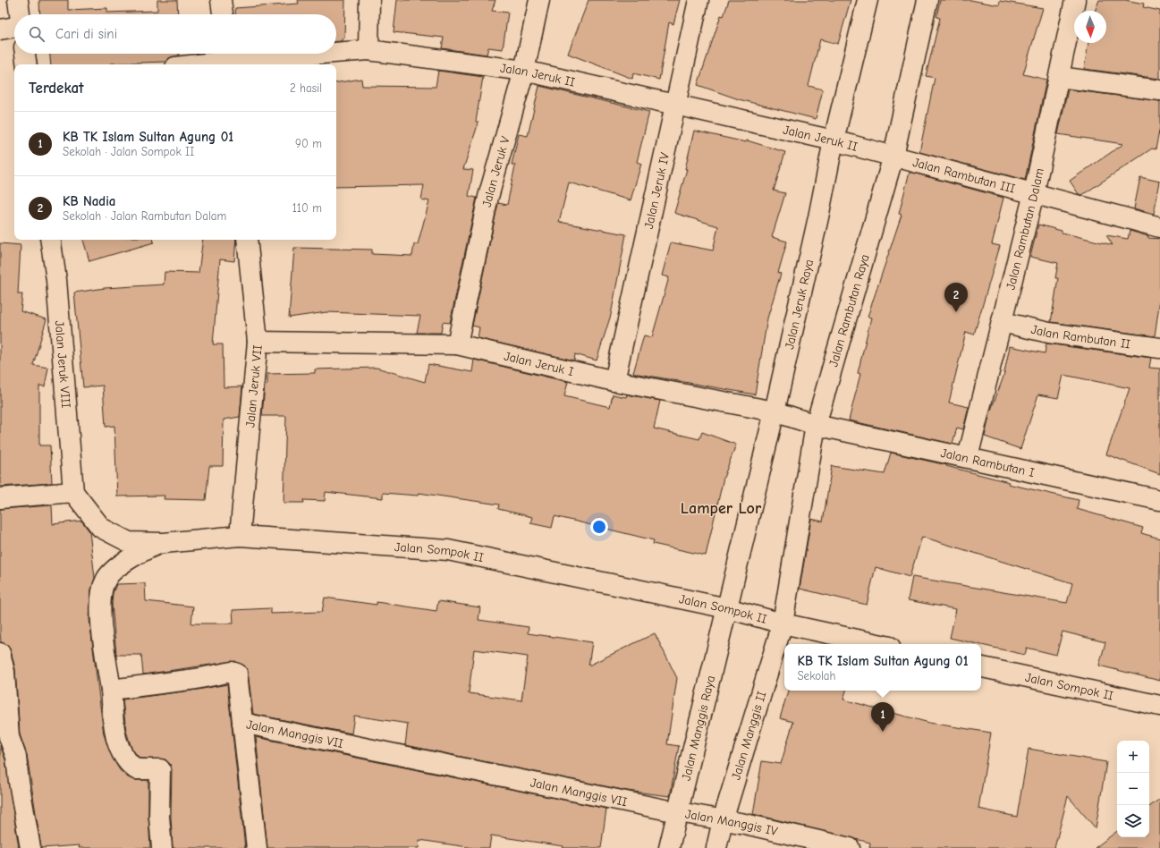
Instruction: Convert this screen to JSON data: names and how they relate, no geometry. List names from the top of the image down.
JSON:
{
  "streets": {
    "street": [
      "Jalan Jeruk II",
      "Jalan Jeruk V",
      "Jalan Rambutan III",
      "Jalan Jeruk IV",
      "Jalan Rambutan Dalam",
      "Jalan Jeruk Raya",
      "Jalan Rambutan Raya",
      "Jalan Rambutan II",
      "Jalan Jeruk I",
      "Jalan Jeruk VIII",
      "Jalan Jeruk VII",
      "Jalan Rambutan I",
      "Jalan Sompok II",
      "Jalan Manggis Raya",
      "Jalan Manggis VII",
      "Jalan Manggis II",
      "Jalan Manggis IV"
    ]
  },
  "crossings": [
    ["Jalan Jeruk II", "Jalan Jeruk V"],
    ["Jalan Jeruk II", "Jalan Rambutan III"],
    ["Jalan Jeruk II", "Jalan Jeruk IV"],
    ["Jalan Jeruk II", "Jalan Jeruk Raya"],
    ["Jalan Jeruk II", "Jalan Rambutan Raya"],
    ["Jalan Jeruk V", "Jalan Jeruk I"],
    ["Jalan Rambutan III", "Jalan Rambutan Dalam"],
    ["Jalan Rambutan III", "Jalan Rambutan Raya"],
    ["Jalan Jeruk IV", "Jalan Jeruk I"],
    ["Jalan Rambutan Dalam", "Jalan Rambutan II"],
    ["Jalan Rambutan Dalam", "Jalan Rambutan I"],
    ["Jalan Jeruk Raya", "Jalan Jeruk I"],
    ["Jalan Jeruk Raya", "Jalan Sompok II"],
    ["Jalan Jeruk Raya", "Jalan Manggis Raya"],
    ["Jalan Rambutan Raya", "Jalan Jeruk I"],
    ["Jalan Rambutan Raya", "Jalan Rambutan I"],
    ["Jalan Rambutan Raya", "Jalan Sompok II"],
    ["Jalan Rambutan Raya", "Jalan Manggis II"],
    ["Jalan Jeruk I", "Jalan Jeruk VII"],
    ["Jalan Jeruk I", "Jalan Rambutan I"],
    ["Jalan Jeruk VIII", "Jalan Sompok II"],
    ["Jalan Jeruk VII", "Jalan Sompok II"],
    ["Jalan Sompok II", "Jalan Manggis Raya"],
    ["Jalan Sompok II", "Jalan Manggis II"],
    ["Jalan Manggis Raya", "Jalan Manggis VII"],
    ["Jalan Manggis Raya", "Jalan Manggis IV"],
    ["Jalan Manggis VII", "Jalan Manggis IV"],
    ["Jalan Manggis II", "Jalan Manggis IV"]
  ],
  "districts": ["Lamper Lor"],
  "north": "bottom",
  "page": {
    "search": "Cari di sini",
    "heading": ["Terdekat", "2 hasil"],
    "list": [
      {
        "mark": "1",
        "name": "KB TK Islam Sultan Agung 01",
        "note": "Sekolah · Jalan Sompok II",
        "value": "90 m"
      },
      {
        "mark": "2",
        "name": "KB Nadia",
        "note": "Sekolah · Jalan Rambutan Dalam",
        "value": "110 m"
      }
    ],
    "pins": ["2", "1"],
    "popup": ["KB TK Islam Sultan Agung 01", "Sekolah"],
    "map_buttons": ["+", "−"]
  }
}
